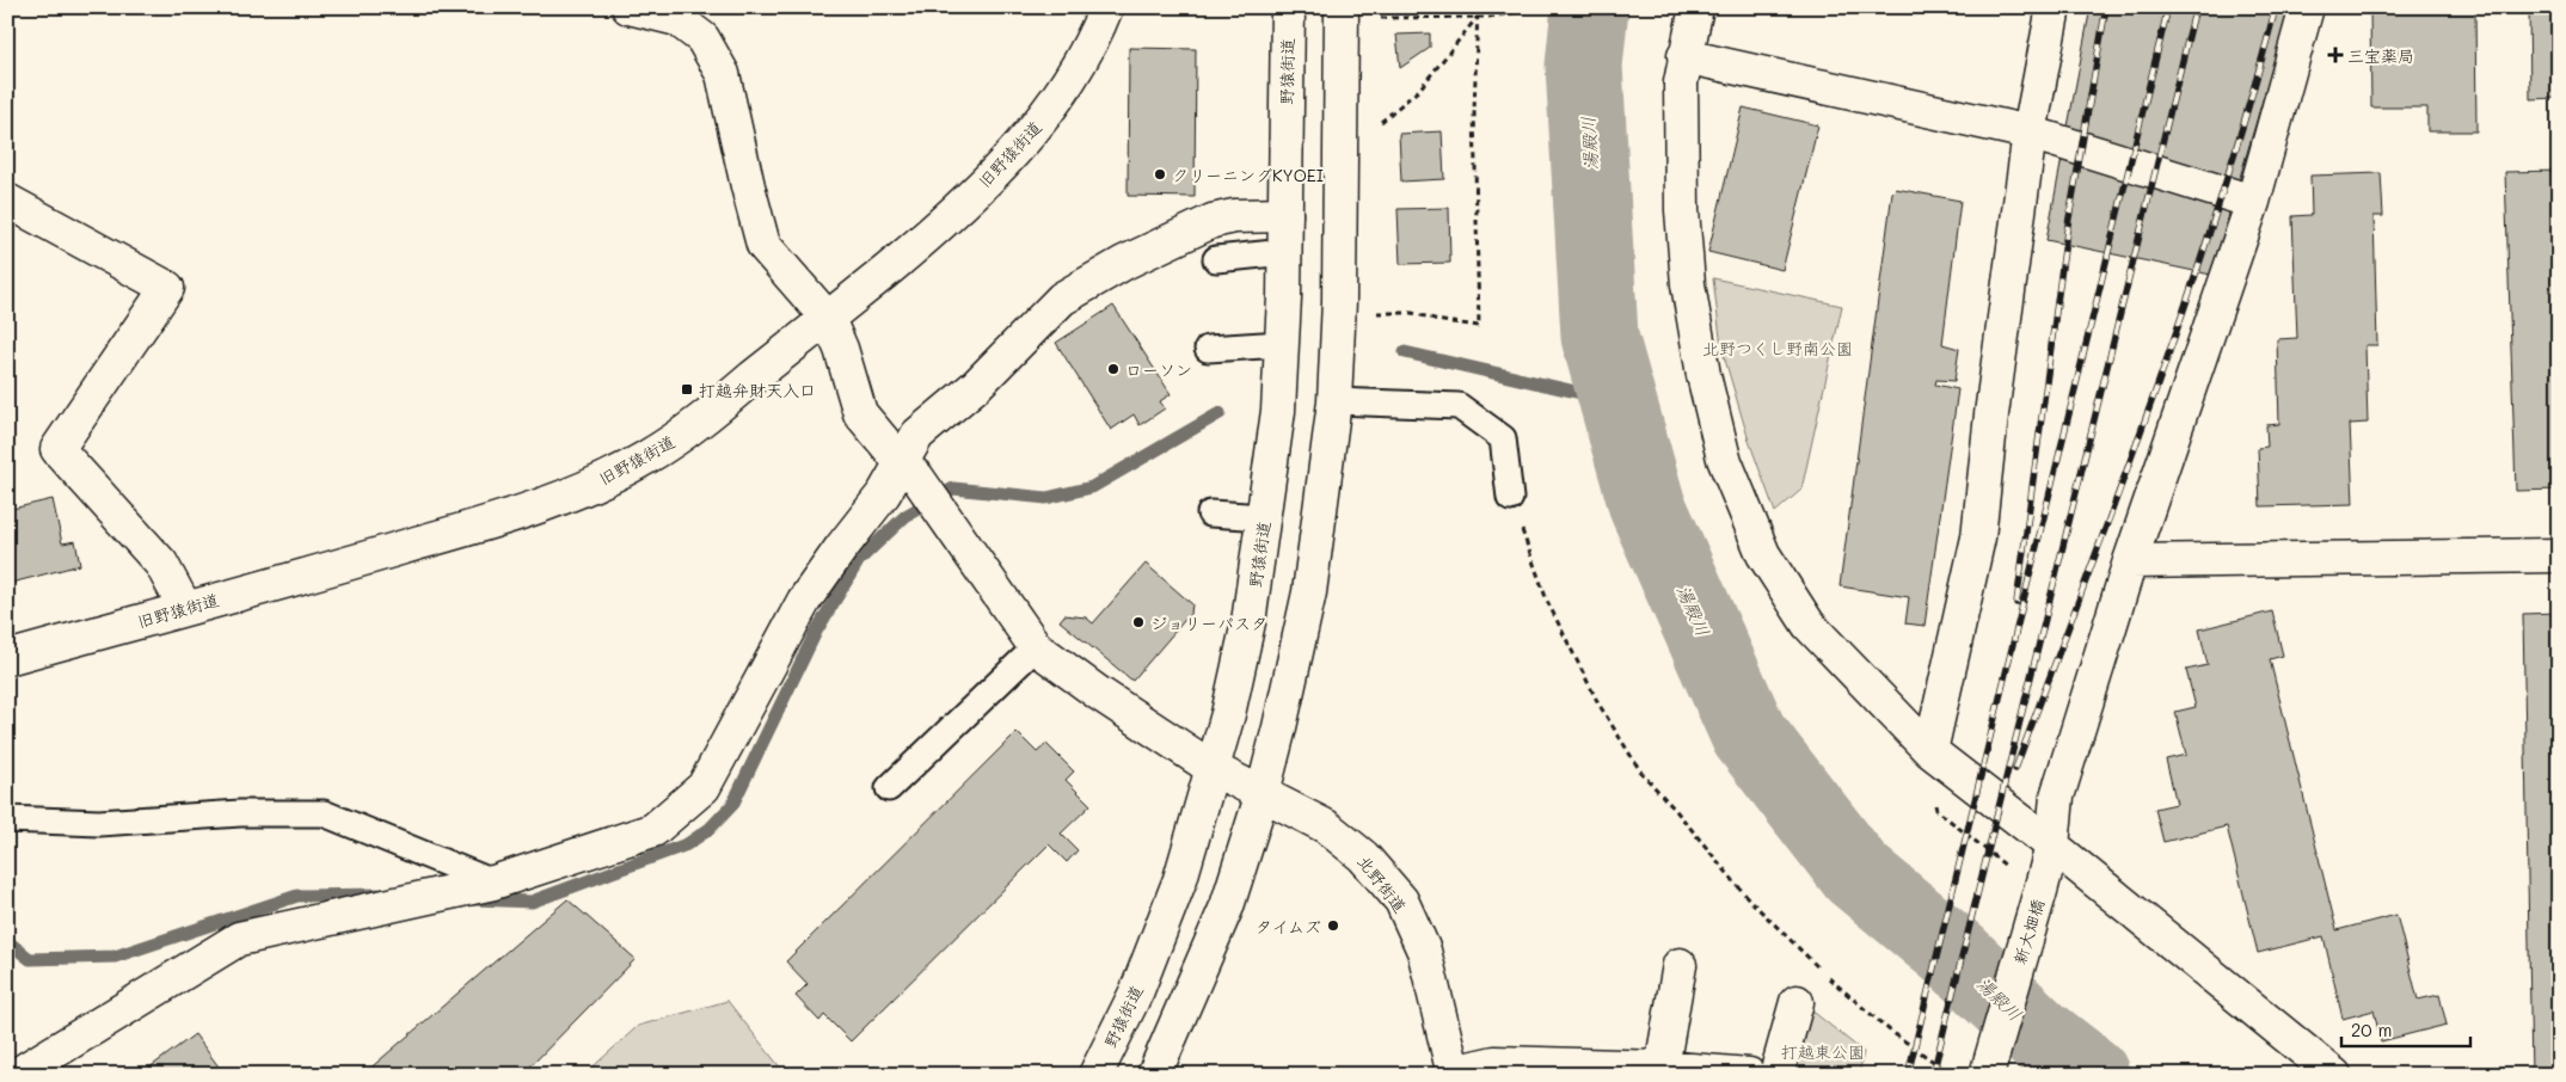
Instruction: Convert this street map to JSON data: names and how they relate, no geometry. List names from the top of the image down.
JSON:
{
  "streets": {
    "street": [
      "野猿街道",
      "旧野猿街道",
      "北野街道",
      "新大畑橋"
    ]
  },
  "crossings": [
    ["野猿街道", "北野街道"],
    ["旧野猿街道", "北野街道"]
  ],
  "water": ["湯殿川"],
  "parks": ["北野つくし野南公園", "打越東公園"],
  "places": {
    "health": ["三宝薬局"],
    "other": [
      "クリーニングKYOEI",
      "ローソン",
      "ジョリーパスタ",
      "タイムズ"
    ],
    "transit": ["打越弁財天入口"]
  },
  "scale_bar": "20 m"
}
